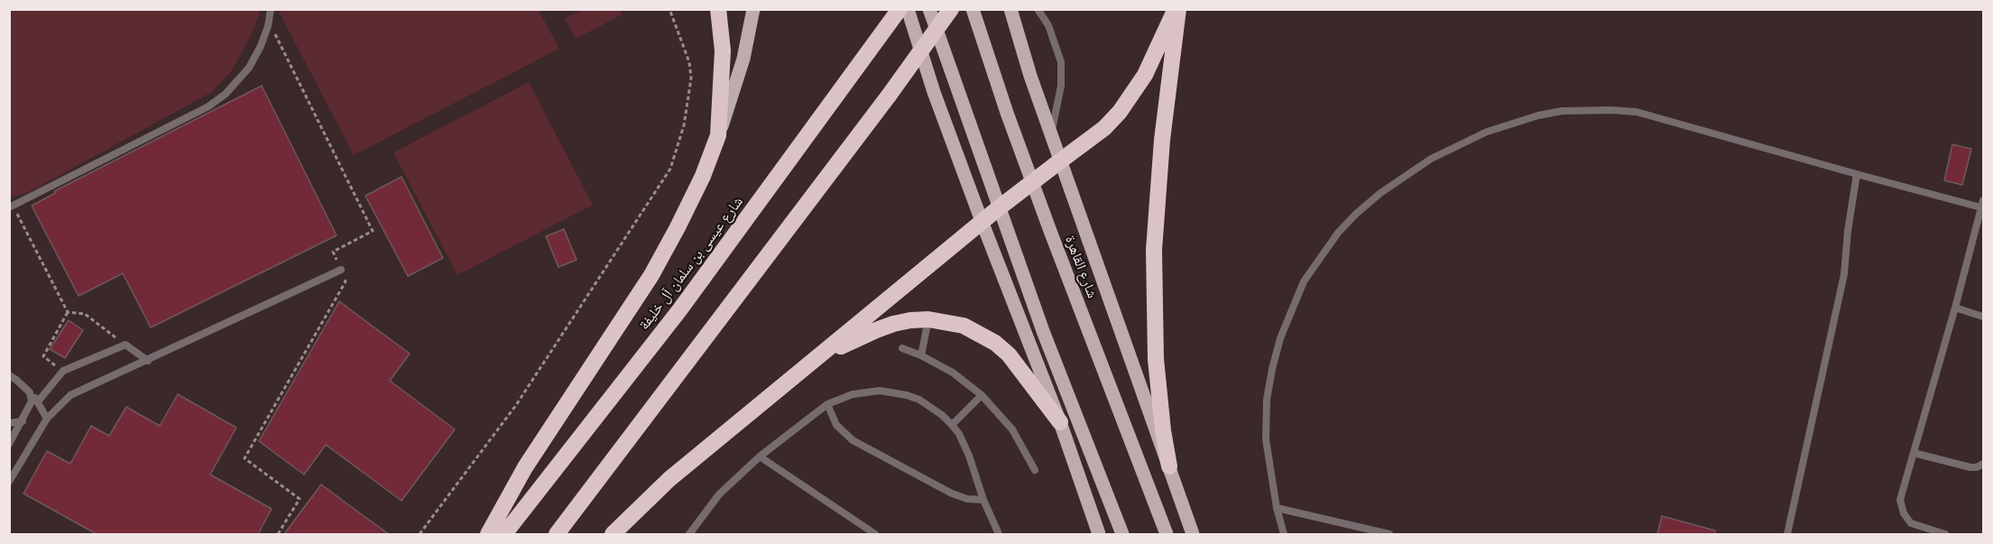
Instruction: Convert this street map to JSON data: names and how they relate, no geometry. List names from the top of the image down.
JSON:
{
  "streets": {
    "highway": ["شارع عيسى بن سلمان آل خليفة"],
    "main road": ["شارع القاهرة"]
  }
}
